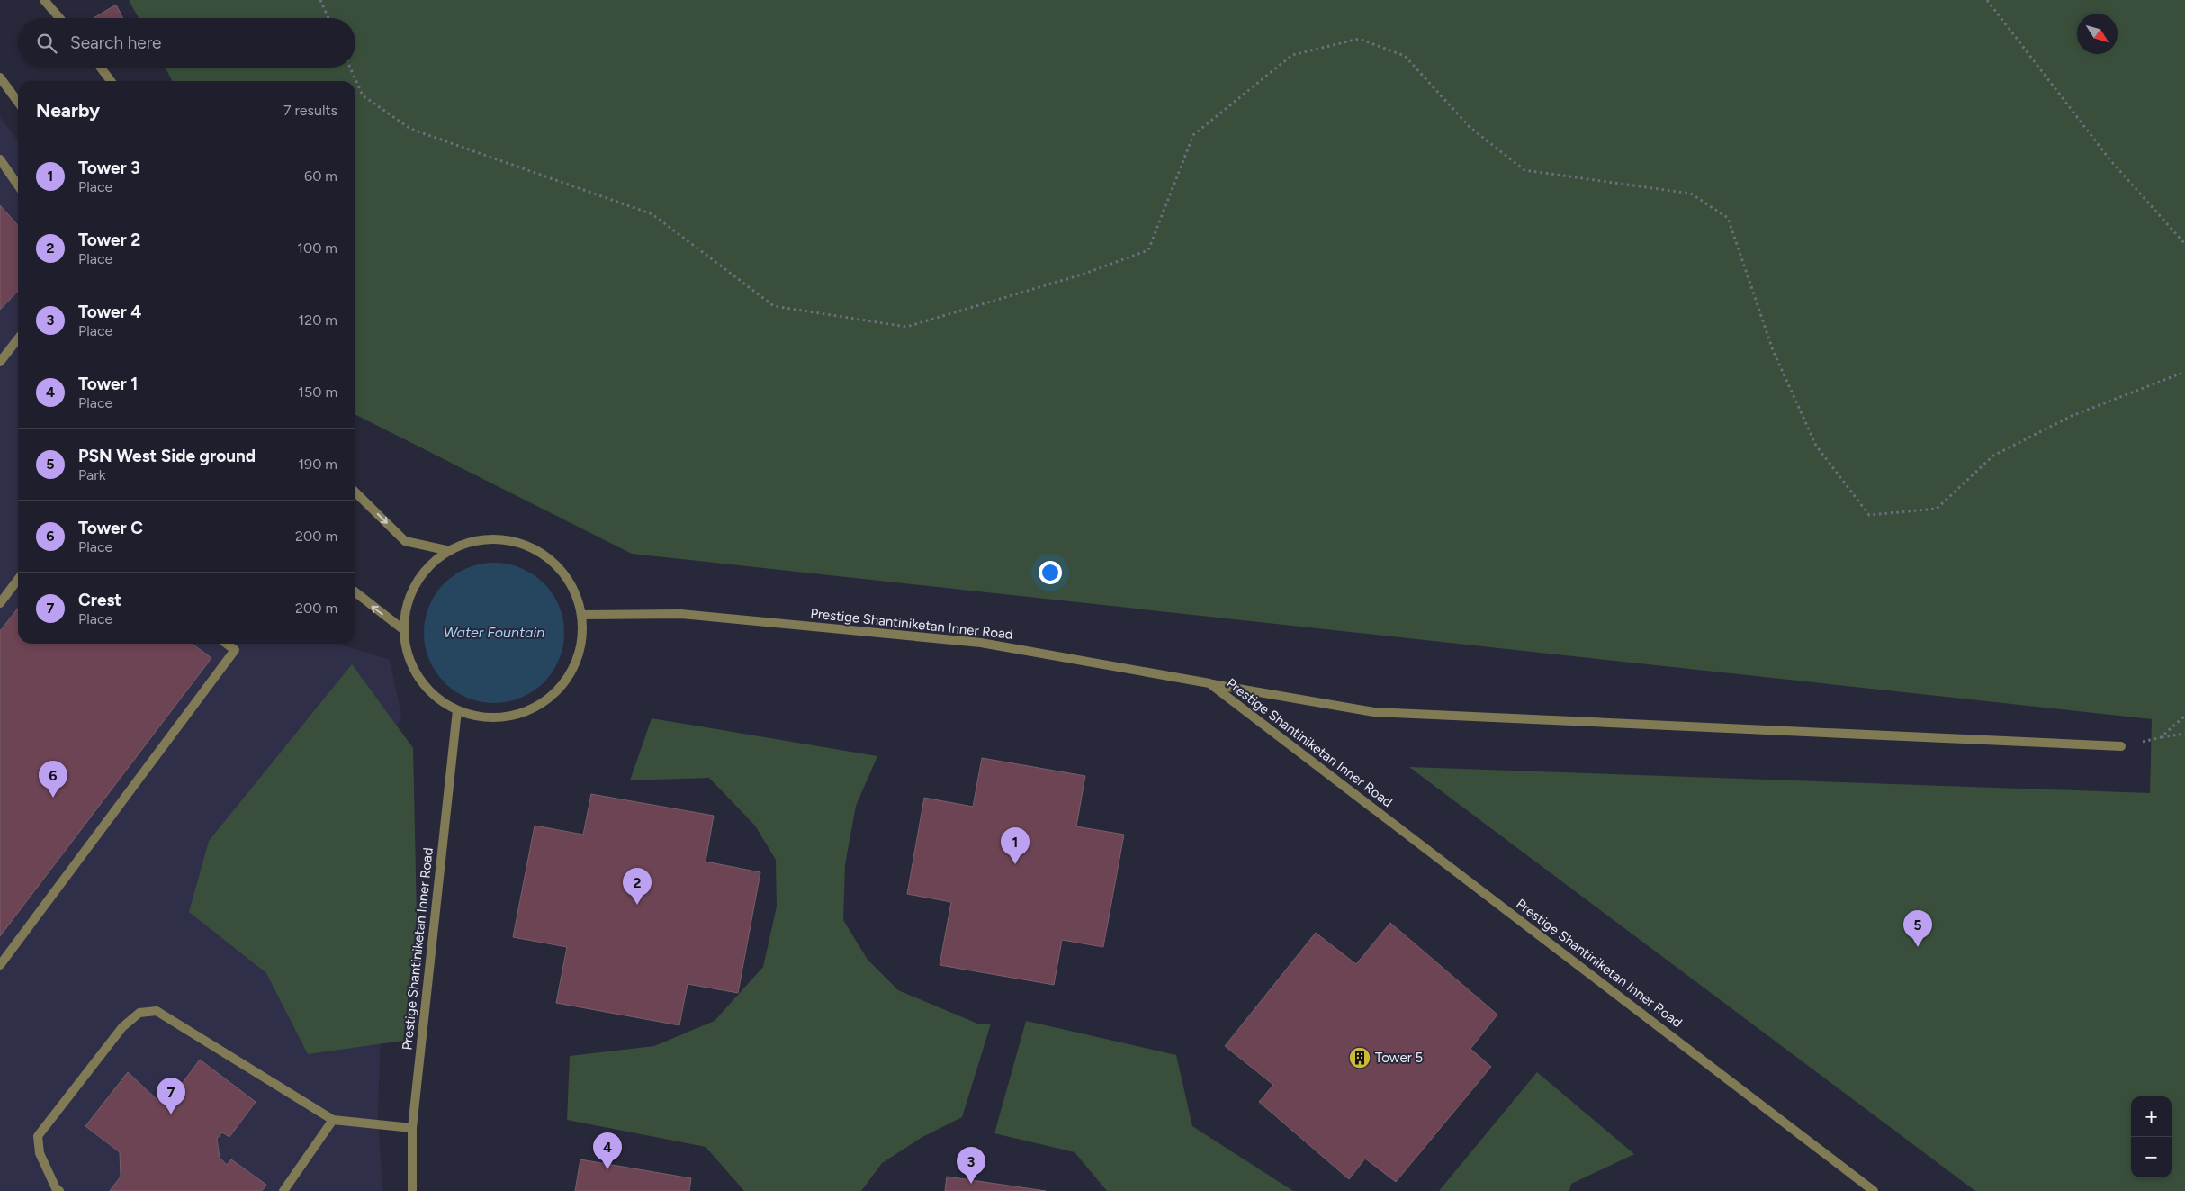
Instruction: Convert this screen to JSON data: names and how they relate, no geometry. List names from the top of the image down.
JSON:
{
  "streets": {
    "street": ["Prestige Shantiniketan Inner Road"]
  },
  "water": ["Water Fountain"],
  "places": {
    "building": ["Tower 5"]
  },
  "north": "bottom right",
  "page": {
    "search": "Search here",
    "heading": ["Nearby", "7 results"],
    "list": [
      {
        "mark": "1",
        "name": "Tower 3",
        "note": "Place",
        "value": "60 m"
      },
      {
        "mark": "2",
        "name": "Tower 2",
        "note": "Place",
        "value": "100 m"
      },
      {
        "mark": "3",
        "name": "Tower 4",
        "note": "Place",
        "value": "120 m"
      },
      {
        "mark": "4",
        "name": "Tower 1",
        "note": "Place",
        "value": "150 m"
      },
      {
        "mark": "5",
        "name": "PSN West Side ground",
        "note": "Park",
        "value": "190 m"
      },
      {
        "mark": "6",
        "name": "Tower C",
        "note": "Place",
        "value": "200 m"
      },
      {
        "mark": "7",
        "name": "Crest",
        "note": "Place",
        "value": "200 m"
      }
    ],
    "pins": [
      "6",
      "1",
      "2",
      "5",
      "7",
      "4",
      "3"
    ],
    "map_buttons": ["+", "−"]
  }
}
